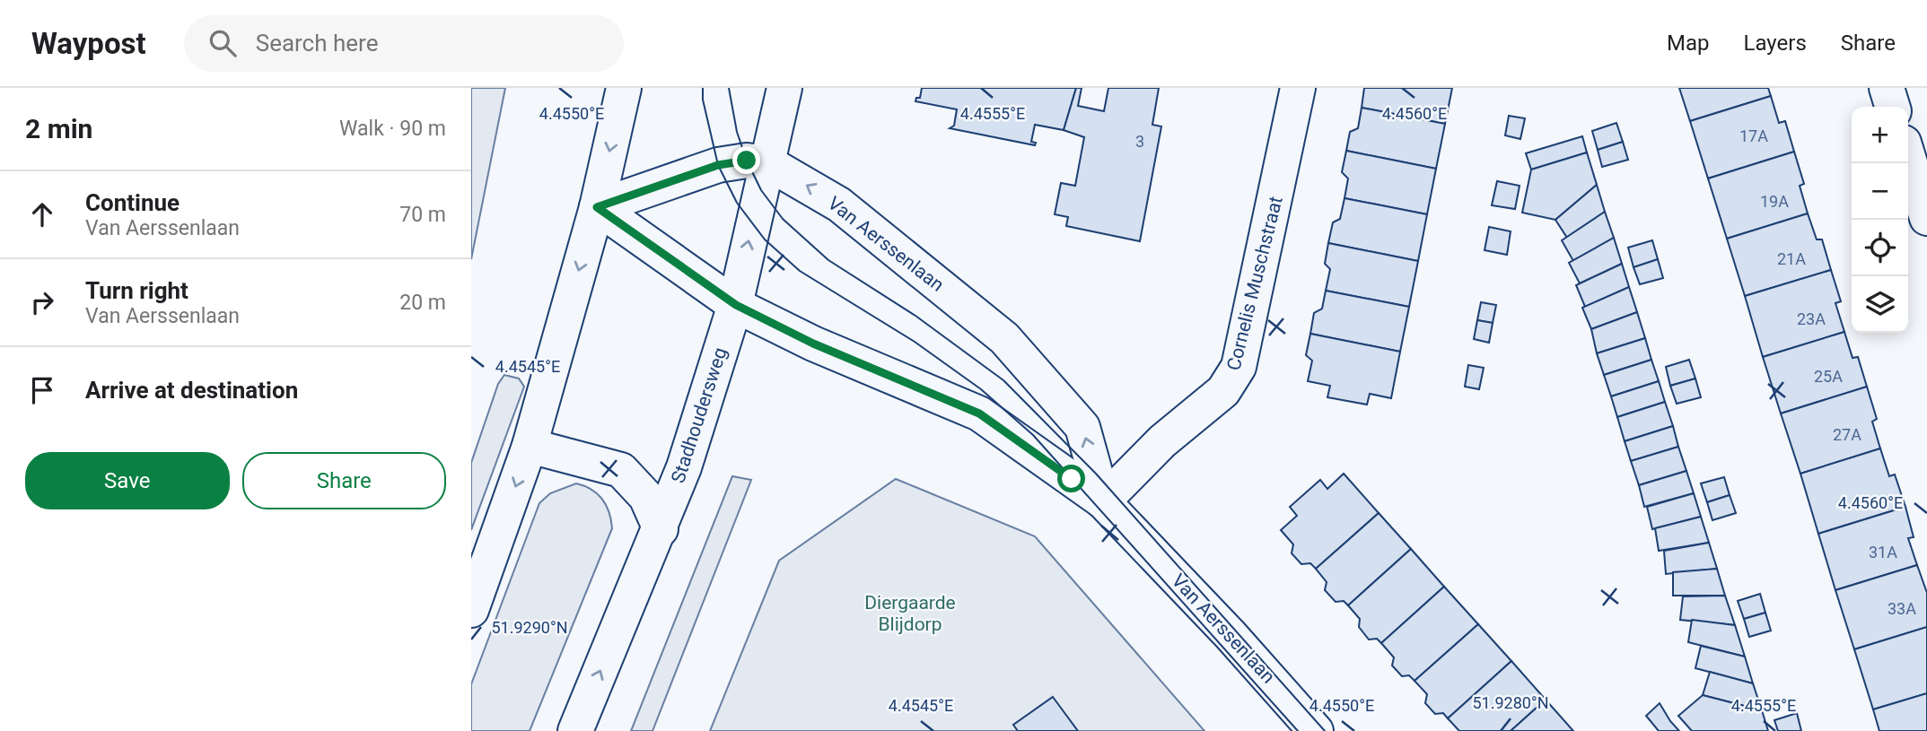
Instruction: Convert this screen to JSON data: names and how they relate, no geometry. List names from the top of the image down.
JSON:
{
  "streets": {
    "street": ["Van Aerssenlaan", "Cornelis Muschstraat", "Stadhoudersweg"]
  },
  "crossings": [
    ["Van Aerssenlaan", "Cornelis Muschstraat"],
    ["Van Aerssenlaan", "Stadhoudersweg"]
  ],
  "parks": ["Diergaarde Blijdorp"],
  "house_numbers": [
    "17A",
    "3",
    "19A",
    "21A",
    "23A",
    "25A",
    "27A",
    "31A",
    "33A"
  ],
  "page": {
    "header": "Waypost",
    "search": "Search here",
    "nav": ["Map", "Layers", "Share"],
    "heading": ["2 min", "Walk · 90 m"],
    "map_buttons": ["+", "−"],
    "list": [
      ["Continue", "Van Aerssenlaan", "70 m"],
      ["Turn right", "Van Aerssenlaan", "20 m"],
      "Arrive at destination"
    ],
    "buttons": ["Save", "Share"]
  },
  "coordinates": [
    "4.4550°E",
    "4.4555°E",
    "4.4560°E",
    "4.4545°E",
    "51.9290°N",
    "51.9280°N"
  ]
}
